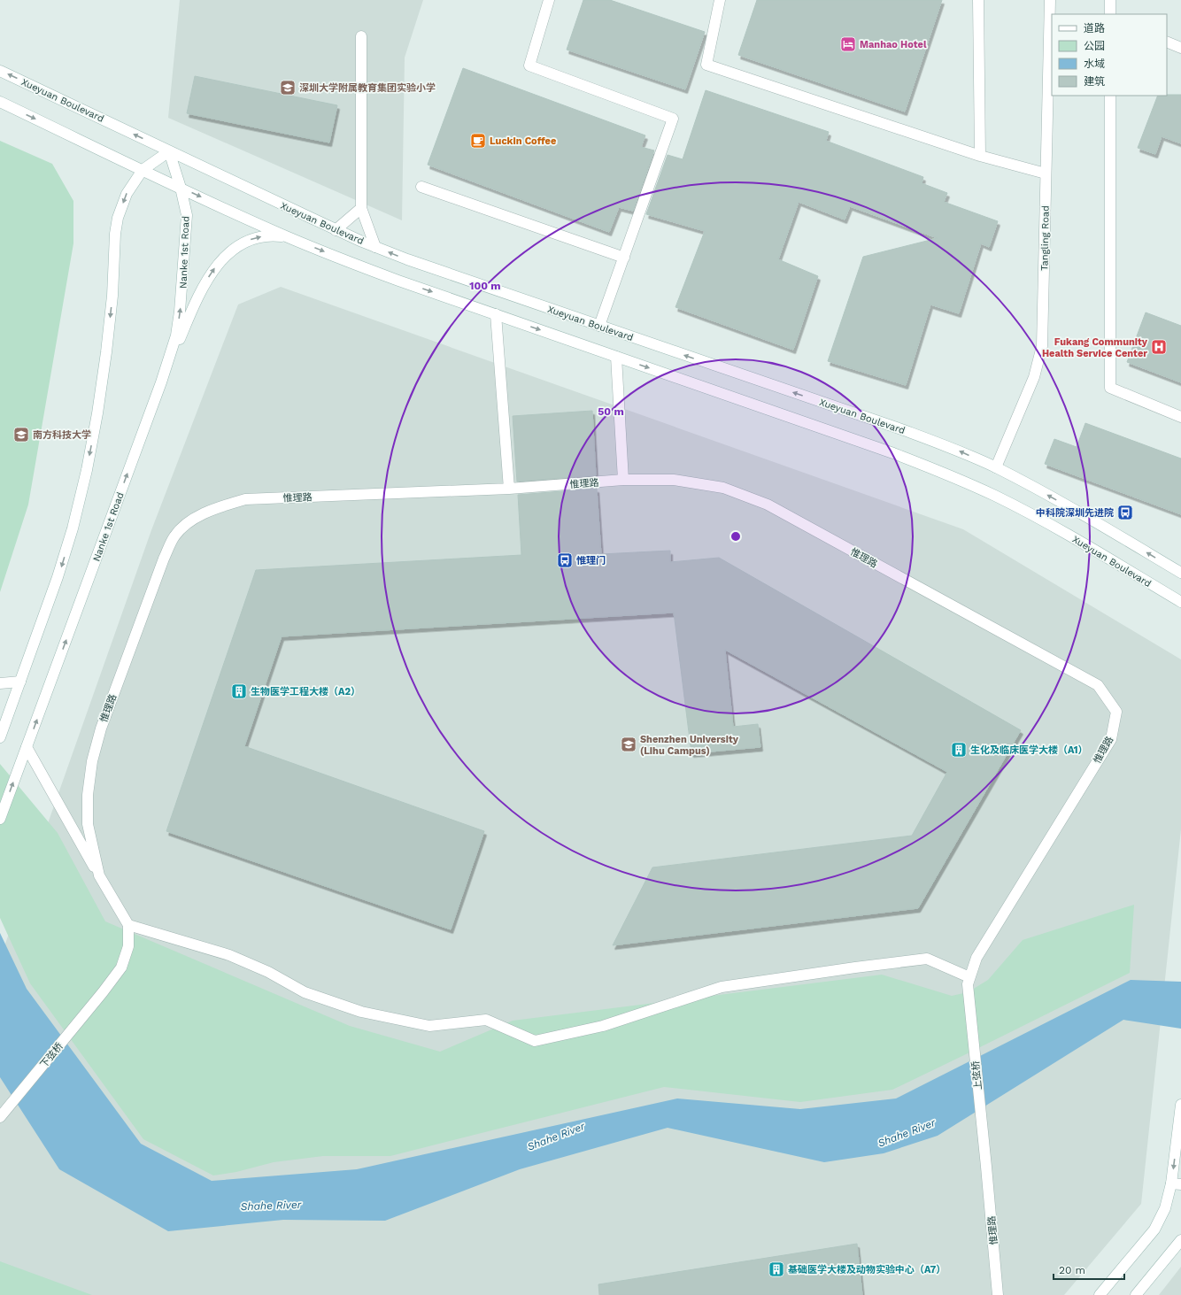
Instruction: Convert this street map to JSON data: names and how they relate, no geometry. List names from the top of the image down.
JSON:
{
  "streets": {
    "street": [
      "Xueyuan Boulevard",
      "Tangling Road",
      "Nanke 1st Road",
      "惟理路",
      "下弦桥",
      "上弦桥"
    ]
  },
  "crossings": [
    ["Xueyuan Boulevard", "Tangling Road"],
    ["Xueyuan Boulevard", "Nanke 1st Road"],
    ["惟理路", "下弦桥"],
    ["惟理路", "上弦桥"]
  ],
  "water": ["Shahe River"],
  "places": {
    "hotel": ["Manhao Hotel"],
    "school or university": ["深圳大学附属教育集团实验小学", "南方科技大学", "Shenzhen University (Lihu Campus)"],
    "cafe": ["Luckin Coffee"],
    "hospital": ["Fukang Community Health Service Center"],
    "bus stop": ["中科院深圳先进院", "惟理门"],
    "building": ["生物医学工程大楼（A2）", "生化及临床医学大楼（A1）", "基础医学大楼及动物实验中心（A7）"]
  },
  "legend": [
    "道路",
    "公园",
    "水域",
    "建筑"
  ],
  "scale_bar": "20 m",
  "rings": ["100 m", "50 m"]
}
